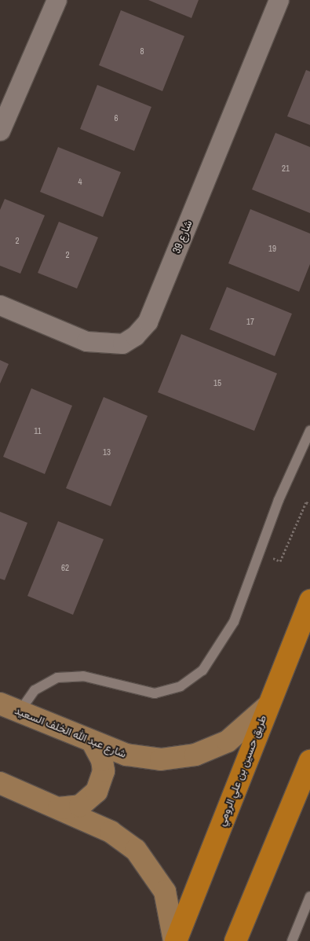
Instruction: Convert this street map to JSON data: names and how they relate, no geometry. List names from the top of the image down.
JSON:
{
  "streets": {
    "highway": ["طريق حسين بن علي الرومي"],
    "main road": ["شارع عبد الله الخلف السعيد"],
    "street": ["شارع 39"]
  },
  "crossings": [
    ["شارع عبد الله الخلف السعيد", "طريق حسين بن علي الرومي"]
  ],
  "house_numbers": [
    "8",
    "6",
    "21",
    "4",
    "2",
    "19",
    "2",
    "17",
    "15",
    "11",
    "13",
    "62"
  ]
}
